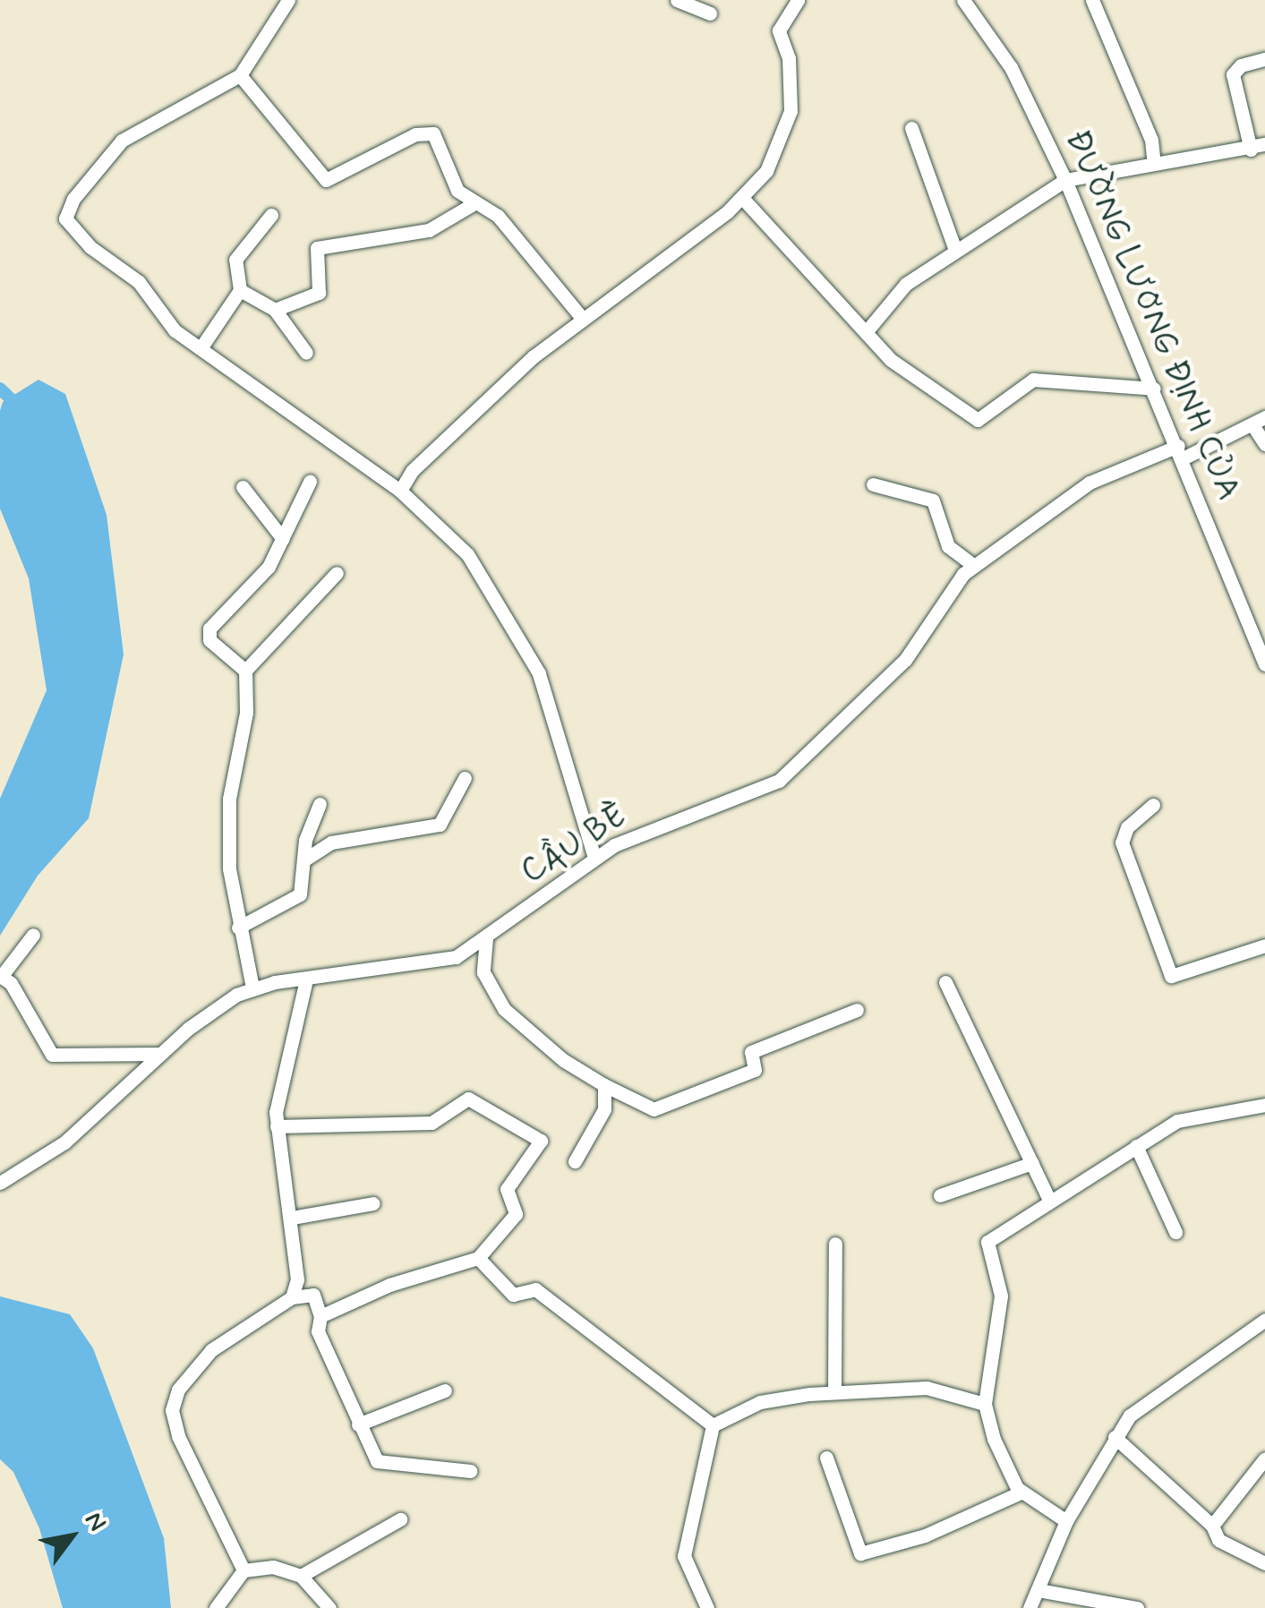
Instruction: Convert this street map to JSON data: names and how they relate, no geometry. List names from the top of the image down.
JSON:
{
  "streets": {
    "street": ["ĐƯỜNG LƯƠNG ĐỊNH CỦA", "CẦU BÈ"]
  },
  "crossings": [
    ["ĐƯỜNG LƯƠNG ĐỊNH CỦA", "CẦU BÈ"]
  ],
  "north": "top right"
}
